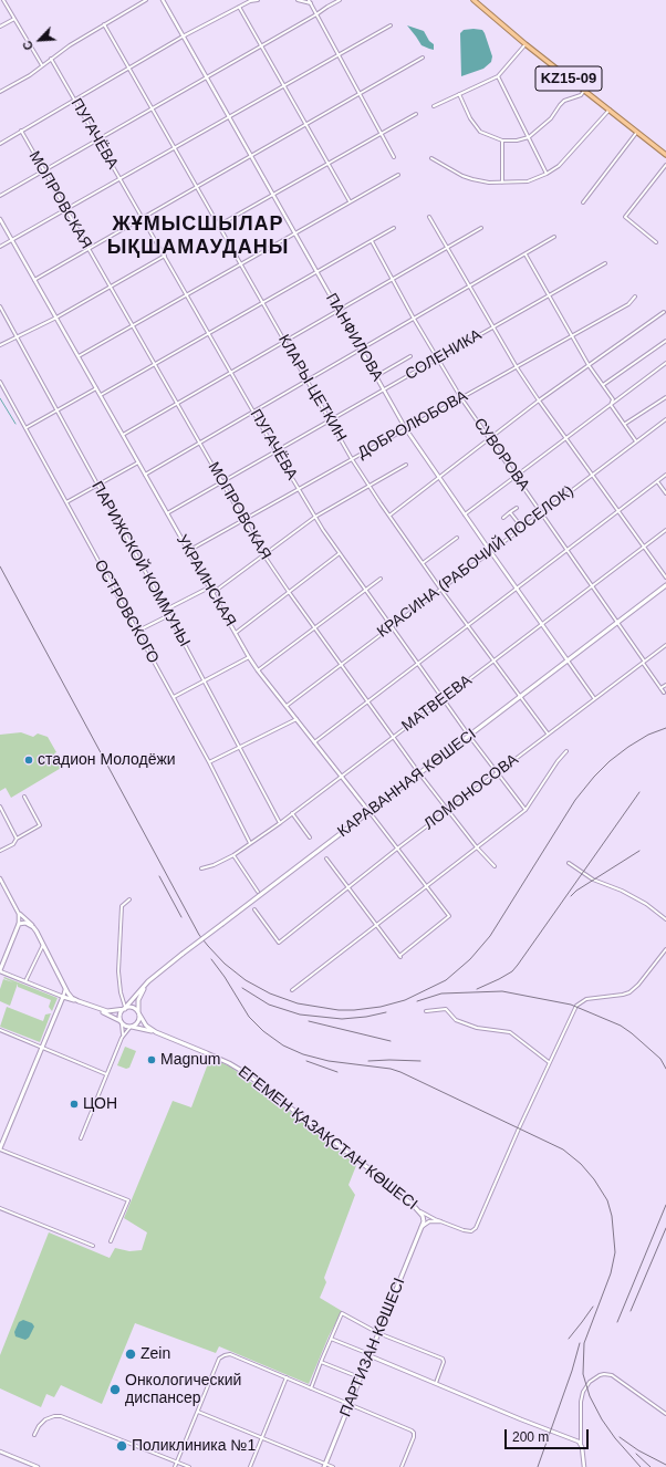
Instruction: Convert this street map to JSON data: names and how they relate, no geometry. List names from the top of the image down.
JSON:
{
  "streets": {
    "highway": ["KZ15-09"],
    "main road": ["КАРАВАННАЯ КӨШЕСІ", "ЕГЕМЕН ҚАЗАҚСТАН КӨШЕСІ", "ПАРТИЗАН КӨШЕСІ"],
    "street": [
      "ПУГАЧЁВА",
      "МОПРОВСКАЯ",
      "ПАНФИЛОВА",
      "СОЛЕНИКА",
      "КЛАРЫ ЦЕТКИН",
      "ДОБРОЛЮБОВА",
      "СУВОРОВА",
      "КРАСИНА (РАБОЧИЙ ПОСЕЛОК)",
      "ПАРИЖСКОЙ КОММУНЫ",
      "УКРАИНСКАЯ",
      "ОСТРОВСКОГО",
      "МАТВЕЕВА",
      "ЛОМОНОСОВА"
    ]
  },
  "crossings": [
    ["ПУГАЧЁВА", "СОЛЕНИКА"],
    ["ПУГАЧЁВА", "ДОБРОЛЮБОВА"],
    ["ПУГАЧЁВА", "КРАСИНА (РАБОЧИЙ ПОСЕЛОК)"],
    ["ПУГАЧЁВА", "МАТВЕЕВА"],
    ["ПУГАЧЁВА", "КАРАВАННАЯ КӨШЕСІ"],
    ["ПУГАЧЁВА", "ЛОМОНОСОВА"],
    ["МОПРОВСКАЯ", "СОЛЕНИКА"],
    ["МОПРОВСКАЯ", "ДОБРОЛЮБОВА"],
    ["МОПРОВСКАЯ", "КРАСИНА (РАБОЧИЙ ПОСЕЛОК)"],
    ["МОПРОВСКАЯ", "МАТВЕЕВА"],
    ["МОПРОВСКАЯ", "КАРАВАННАЯ КӨШЕСІ"],
    ["МОПРОВСКАЯ", "ЛОМОНОСОВА"],
    ["ПАНФИЛОВА", "СОЛЕНИКА"],
    ["ПАНФИЛОВА", "ДОБРОЛЮБОВА"],
    ["ПАНФИЛОВА", "КРАСИНА (РАБОЧИЙ ПОСЕЛОК)"],
    ["ПАНФИЛОВА", "МАТВЕЕВА"],
    ["ПАНФИЛОВА", "КАРАВАННАЯ КӨШЕСІ"],
    ["ПАНФИЛОВА", "ЛОМОНОСОВА"],
    ["СОЛЕНИКА", "КЛАРЫ ЦЕТКИН"],
    ["СОЛЕНИКА", "СУВОРОВА"],
    ["СОЛЕНИКА", "УКРАИНСКАЯ"],
    ["КЛАРЫ ЦЕТКИН", "ДОБРОЛЮБОВА"],
    ["КЛАРЫ ЦЕТКИН", "КРАСИНА (РАБОЧИЙ ПОСЕЛОК)"],
    ["КЛАРЫ ЦЕТКИН", "МАТВЕЕВА"],
    ["КЛАРЫ ЦЕТКИН", "КАРАВАННАЯ КӨШЕСІ"],
    ["КЛАРЫ ЦЕТКИН", "ЛОМОНОСОВА"],
    ["ДОБРОЛЮБОВА", "СУВОРОВА"],
    ["ДОБРОЛЮБОВА", "УКРАИНСКАЯ"],
    ["СУВОРОВА", "КРАСИНА (РАБОЧИЙ ПОСЕЛОК)"],
    ["СУВОРОВА", "МАТВЕЕВА"],
    ["СУВОРОВА", "КАРАВАННАЯ КӨШЕСІ"],
    ["СУВОРОВА", "ЛОМОНОСОВА"],
    ["КРАСИНА (РАБОЧИЙ ПОСЕЛОК)", "УКРАИНСКАЯ"],
    ["ПАРИЖСКОЙ КОММУНЫ", "МАТВЕЕВА"],
    ["УКРАИНСКАЯ", "МАТВЕЕВА"],
    ["УКРАИНСКАЯ", "КАРАВАННАЯ КӨШЕСІ"],
    ["УКРАИНСКАЯ", "ЛОМОНОСОВА"],
    ["ОСТРОВСКОГО", "МАТВЕЕВА"],
    ["КАРАВАННАЯ КӨШЕСІ", "ЕГЕМЕН ҚАЗАҚСТАН КӨШЕСІ"]
  ],
  "districts": ["ЖҰМЫСШЫЛАР ЫҚШАМАУДАНЫ"],
  "places": [
    "стадион Молодёжи",
    "Magnum",
    "ЦОН",
    "Zein",
    "Онкологический диспансер",
    "Поликлиника №1"
  ],
  "scale_bar": "200 m",
  "north": "bottom left"
}
